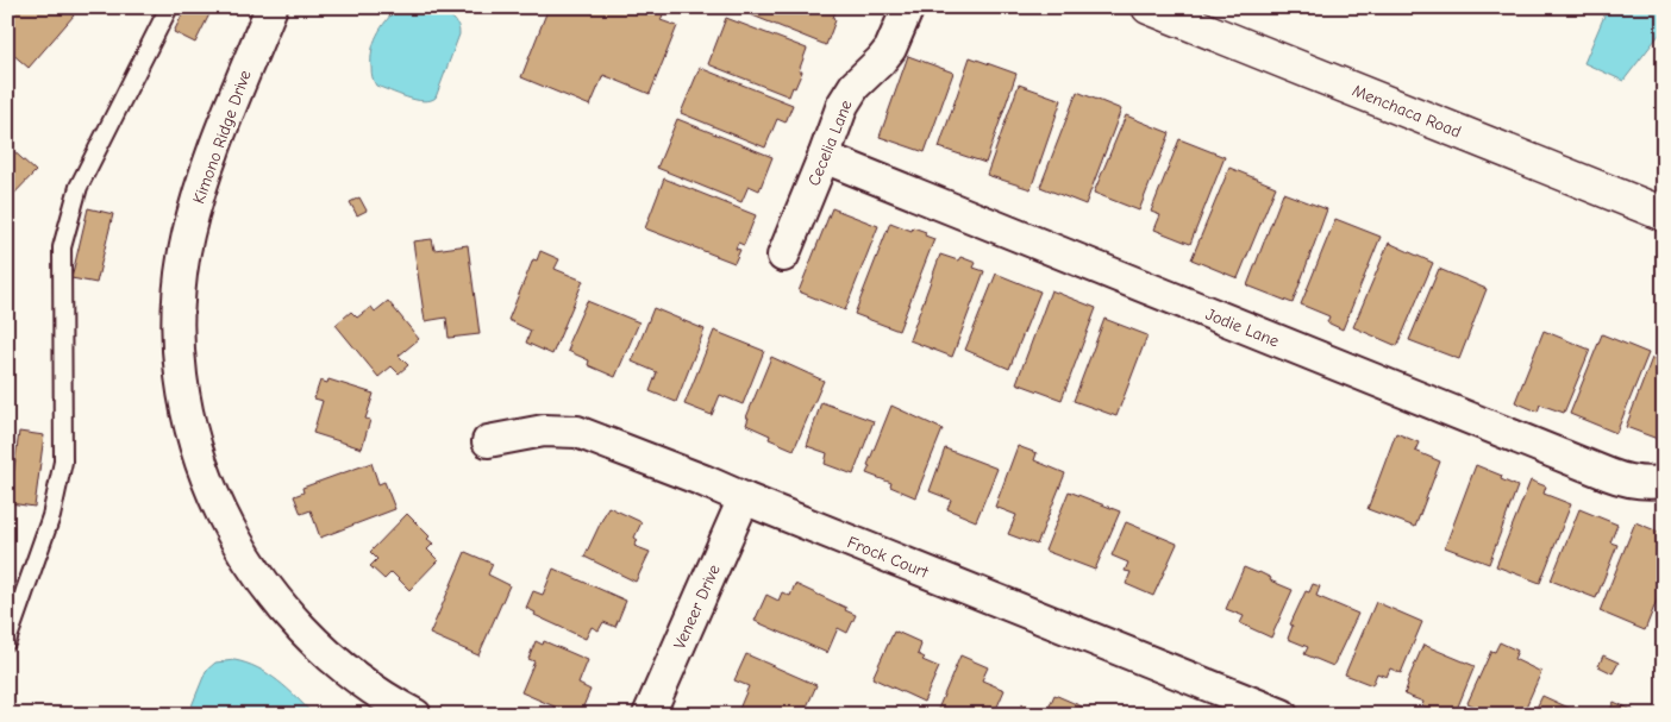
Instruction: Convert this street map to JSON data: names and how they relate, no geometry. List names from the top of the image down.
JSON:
{
  "streets": {
    "main road": ["Menchaca Road"],
    "street": [
      "Kimono Ridge Drive",
      "Cecelia Lane",
      "Jodie Lane",
      "Frock Court",
      "Veneer Drive"
    ]
  },
  "crossings": [
    ["Cecelia Lane", "Jodie Lane"],
    ["Frock Court", "Veneer Drive"]
  ]
}
